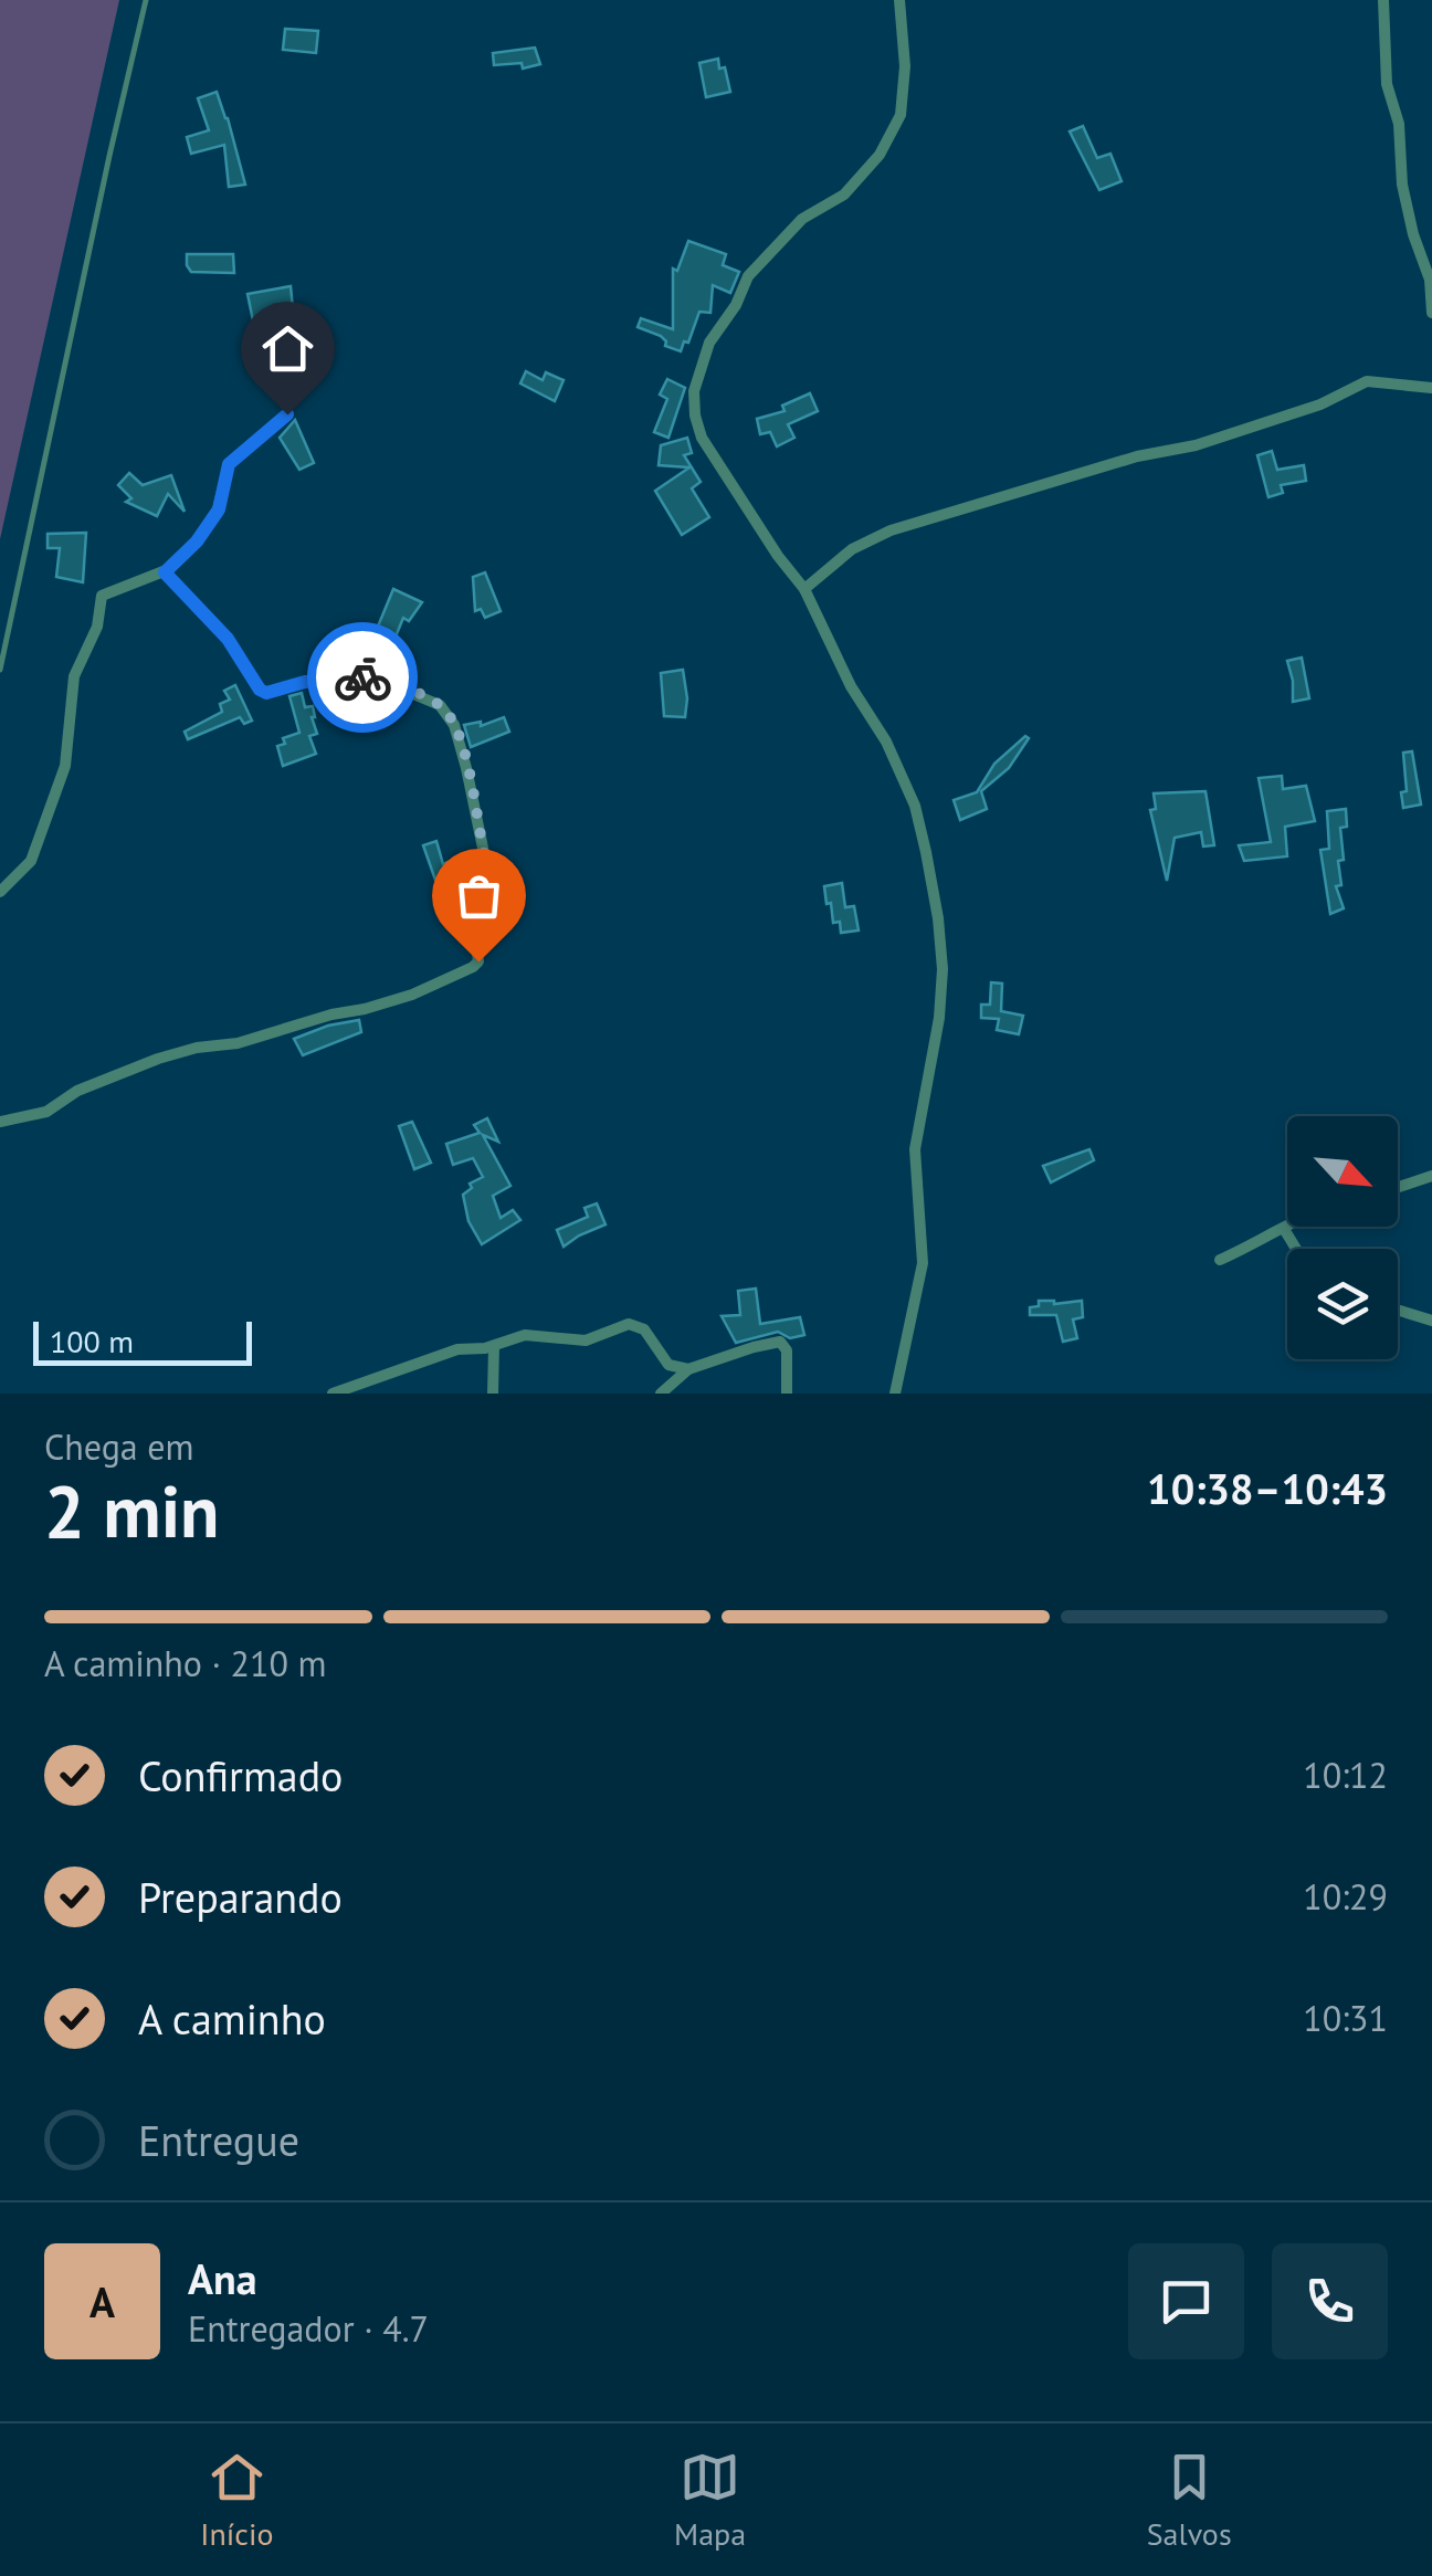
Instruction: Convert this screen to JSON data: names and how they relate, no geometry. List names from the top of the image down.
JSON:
{
  "scale_bar": "100 m",
  "north": "bottom right",
  "page": {
    "scale": "100 m",
    "heading": ["2 min", "Chega em", "10:38–10:43"],
    "panel": ["Ana", "Entregador · 4.7"],
    "bar": "A caminho · 210 m",
    "list": [
      ["Confirmado", "10:12"],
      ["Preparando", "10:29"],
      ["A caminho", "10:31"],
      "Entregue"
    ],
    "round": "A",
    "tabs": ["Início", "Mapa", "Salvos"]
  }
}
